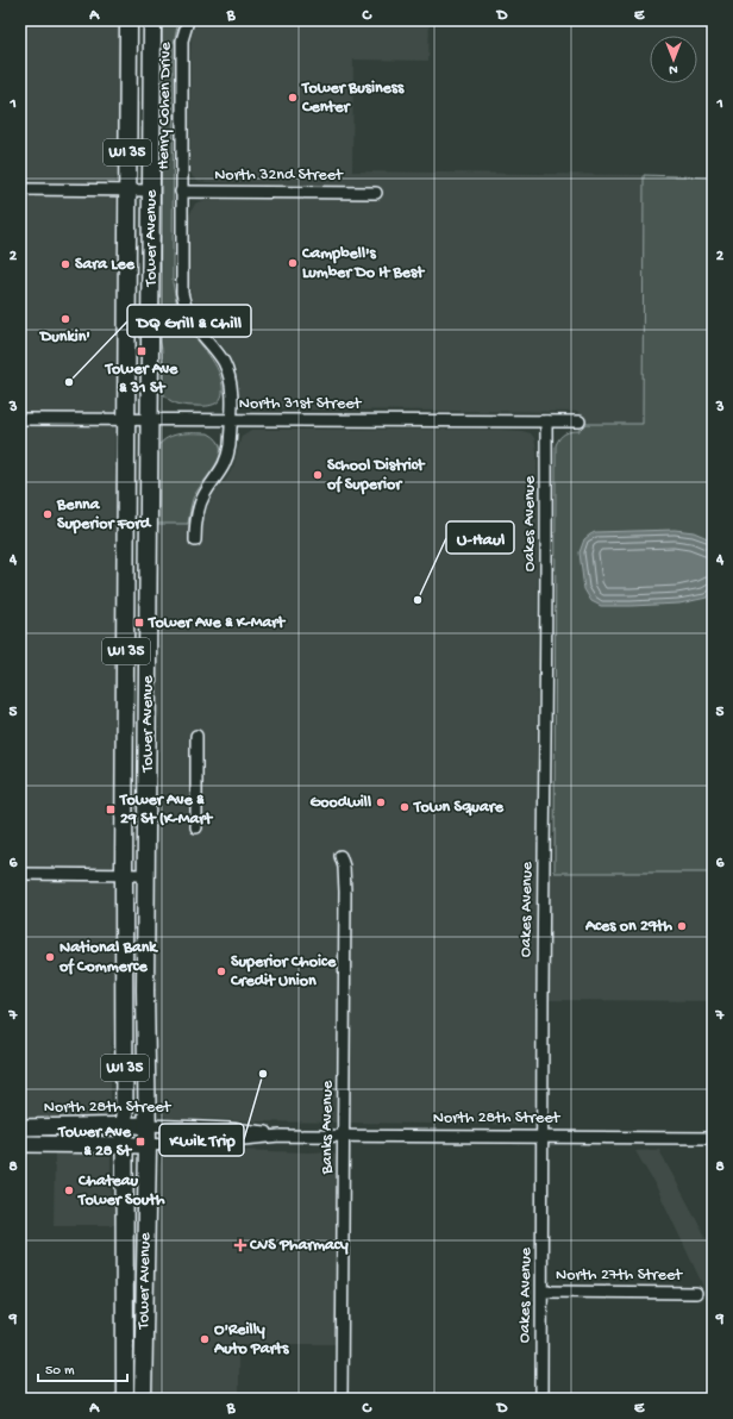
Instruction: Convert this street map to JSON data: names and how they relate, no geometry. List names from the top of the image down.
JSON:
{
  "streets": {
    "main road": ["WI 35", "Tower Avenue", "North 28th Street"],
    "street": [
      "Henry Cohen Drive",
      "North 32nd Street",
      "North 31st Street",
      "Oakes Avenue",
      "Banks Avenue",
      "North 27th Street"
    ]
  },
  "crossings": [
    ["Henry Cohen Drive", "North 32nd Street"],
    ["Henry Cohen Drive", "North 31st Street"],
    ["Tower Avenue", "North 31st Street"],
    ["Tower Avenue", "North 28th Street"],
    ["North 31st Street", "Oakes Avenue"],
    ["Oakes Avenue", "North 28th Street"],
    ["Oakes Avenue", "North 27th Street"],
    ["North 28th Street", "Banks Avenue"]
  ],
  "places": {
    "other": [
      "Tower Business Center",
      "Campbell's Lumber Do It Best",
      "Sara Lee",
      "Dunkin'",
      "DQ Grill & Chill",
      "School District of Superior",
      "Benna Superior Ford",
      "U-Haul",
      "Goodwill",
      "Town Square",
      "Aces on 29th",
      "National Bank of Commerce",
      "Superior Choice Credit Union",
      "Kwik Trip",
      "Chateau Tower South",
      "O'Reilly Auto Parts"
    ],
    "transit": [
      "Tower Ave & 31 St",
      "Tower Ave & K-Mart",
      "Tower Ave & 29 St (K-Mart",
      "Tower Ave & 28 St"
    ],
    "health": ["CVS Pharmacy"]
  },
  "scale_bar": "50 m",
  "north": "bottom",
  "grid": {
    "columns": [
      "A",
      "B",
      "C",
      "D",
      "E"
    ],
    "rows": [
      "1",
      "2",
      "3",
      "4",
      "5",
      "6",
      "7",
      "8",
      "9"
    ]
  }
}
